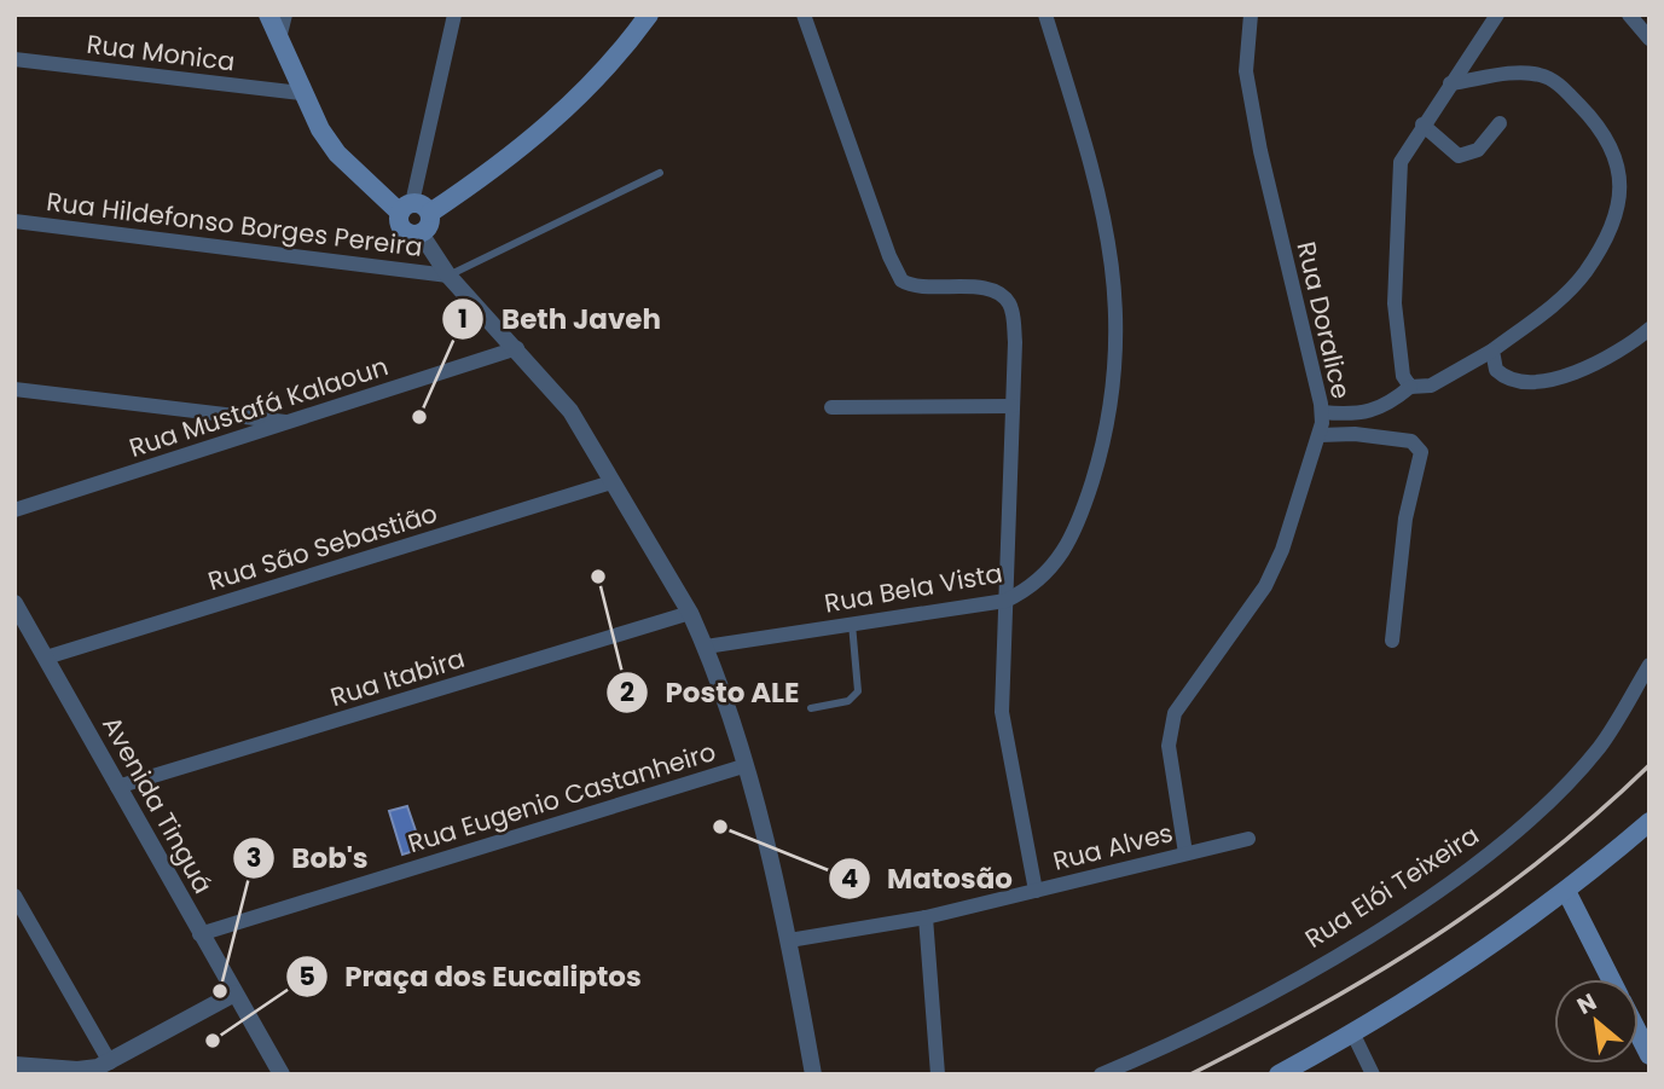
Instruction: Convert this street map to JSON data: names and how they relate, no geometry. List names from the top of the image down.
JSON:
{
  "streets": {
    "street": [
      "Rua Monica",
      "Rua Hildefonso Borges Pereira",
      "Rua Doralice",
      "Rua Mustafá Kalaoun",
      "Rua São Sebastião",
      "Rua Bela Vista",
      "Rua Itabira",
      "Rua Eugenio Castanheiro",
      "Avenida Tinguá",
      "Rua Alves",
      "Rua Elói Teixeira"
    ]
  },
  "crossings": [
    ["Rua Doralice", "Rua Alves"],
    ["Rua São Sebastião", "Avenida Tinguá"],
    ["Rua Itabira", "Avenida Tinguá"],
    ["Rua Eugenio Castanheiro", "Avenida Tinguá"]
  ],
  "places": [
    "Beth Javeh",
    "Posto ALE",
    "Matosão",
    "Bob's",
    "Praça dos Eucaliptos"
  ],
  "north": "top left"
}
